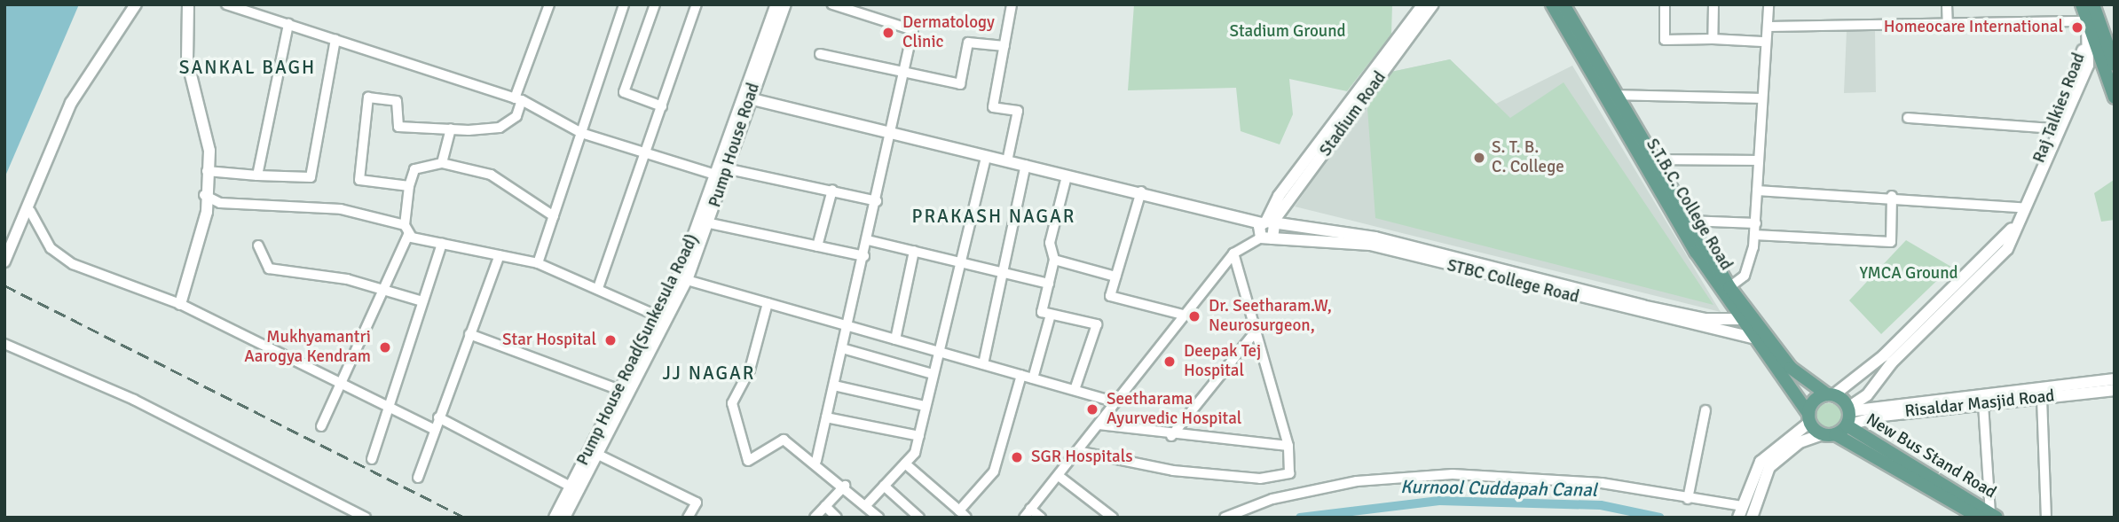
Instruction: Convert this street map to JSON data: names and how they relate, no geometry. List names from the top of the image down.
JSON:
{
  "streets": {
    "main road": ["S.T.B.C. College Road", "New Bus Stand Road"],
    "street": [
      "Raj Talkies Road",
      "Stadium Road",
      "Pump House Road",
      "STBC College Road",
      "Pump House Road(Sunkesula Road)",
      "Risaldar Masjid Road"
    ]
  },
  "crossings": [
    ["Raj Talkies Road", "S.T.B.C. College Road"],
    ["Raj Talkies Road", "Risaldar Masjid Road"],
    ["Raj Talkies Road", "New Bus Stand Road"],
    ["Stadium Road", "STBC College Road"],
    ["Pump House Road", "STBC College Road"],
    ["Pump House Road", "Pump House Road(Sunkesula Road)"],
    ["S.T.B.C. College Road", "STBC College Road"],
    ["S.T.B.C. College Road", "Risaldar Masjid Road"],
    ["S.T.B.C. College Road", "New Bus Stand Road"],
    ["STBC College Road", "Pump House Road(Sunkesula Road)"],
    ["Risaldar Masjid Road", "New Bus Stand Road"]
  ],
  "districts": ["SANKAL BAGH", "PRAKASH NAGAR", "JJ NAGAR"],
  "water": ["Kurnool Cuddapah Canal"],
  "parks": ["Stadium Ground", "YMCA Ground"],
  "places": [
    "Homeocare International",
    "Dermatology Clinic",
    "S. T. B. C. College",
    "Dr. Seetharam.W, Neurosurgeon,",
    "Star Hospital",
    "Mukhyamantri Aarogya Kendram",
    "Deepak Tej Hospital",
    "Seetharama Ayurvedic Hospital",
    "SGR Hospitals"
  ]
}
